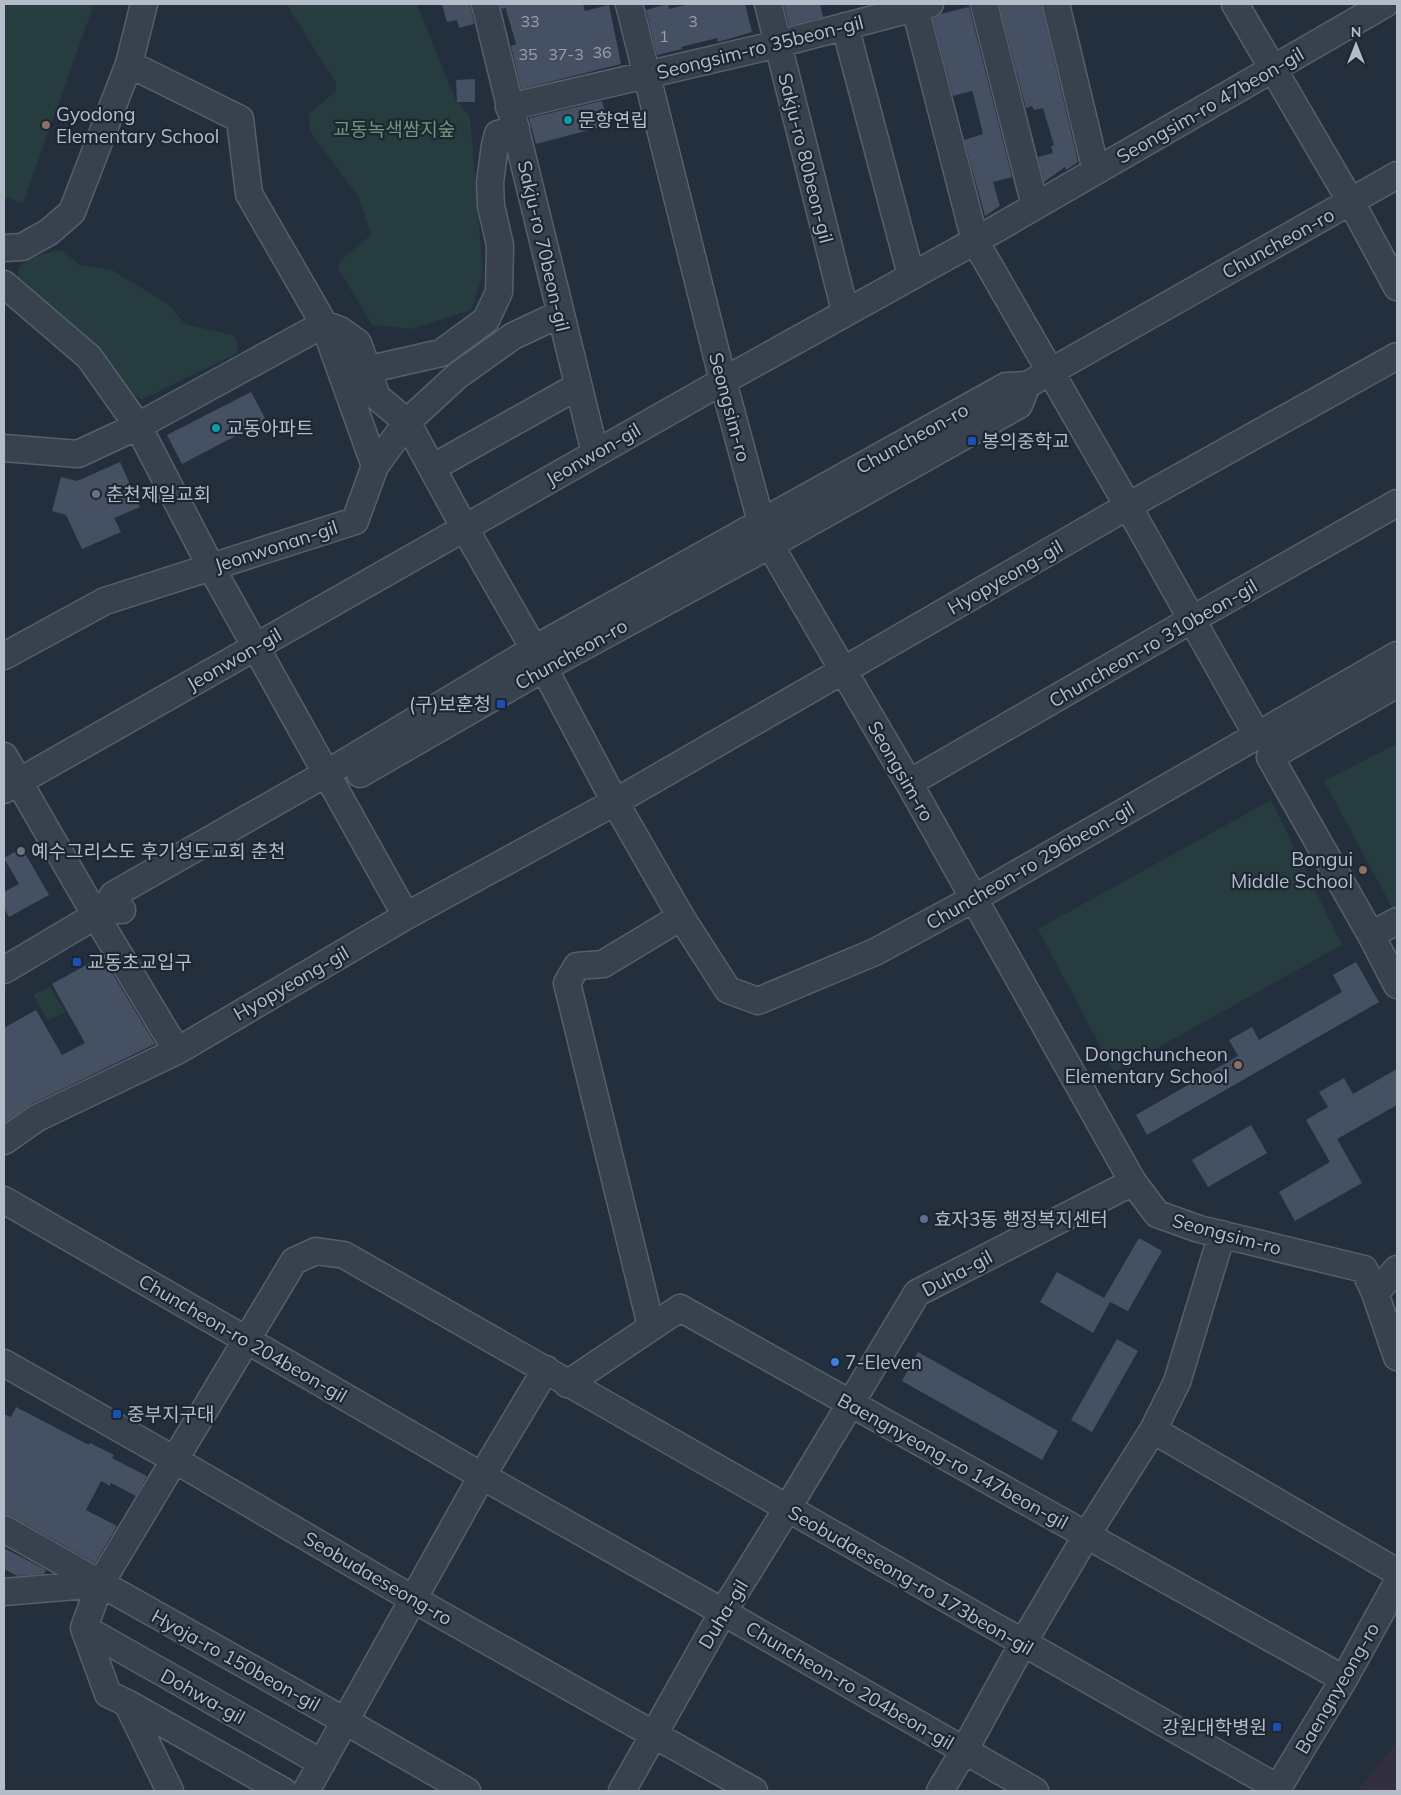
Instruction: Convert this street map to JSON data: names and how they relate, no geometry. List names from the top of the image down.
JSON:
{
  "streets": {
    "street": [
      "Seongsim-ro 35beon-gil",
      "Seongsim-ro 47beon-gil",
      "Sakju-ro 80beon-gil",
      "Chuncheon-ro",
      "Sakju-ro 70beon-gil",
      "Seongsim-ro",
      "Jeonwon-gil",
      "Jeonwonan-gil",
      "Hyopyeong-gil",
      "Chuncheon-ro 310beon-gil",
      "Chuncheon-ro 296beon-gil",
      "Duha-gil",
      "Chuncheon-ro 204beon-gil",
      "Baengnyeong-ro 147beon-gil",
      "Seobudaeseong-ro",
      "Seobudaeseong-ro 173beon-gil",
      "Hyoja-ro 150beon-gil",
      "Baengnyeong-ro",
      "Dohwa-gil"
    ]
  },
  "crossings": [
    ["Seongsim-ro 35beon-gil", "Sakju-ro 80beon-gil"],
    ["Seongsim-ro 35beon-gil", "Seongsim-ro"],
    ["Seongsim-ro 47beon-gil", "Sakju-ro 80beon-gil"],
    ["Seongsim-ro 47beon-gil", "Seongsim-ro"],
    ["Seongsim-ro 47beon-gil", "Jeonwon-gil"],
    ["Chuncheon-ro", "Seongsim-ro"],
    ["Sakju-ro 70beon-gil", "Jeonwon-gil"],
    ["Sakju-ro 70beon-gil", "Jeonwonan-gil"],
    ["Seongsim-ro", "Jeonwon-gil"],
    ["Seongsim-ro", "Hyopyeong-gil"],
    ["Seongsim-ro", "Chuncheon-ro 310beon-gil"],
    ["Seongsim-ro", "Chuncheon-ro 296beon-gil"],
    ["Seongsim-ro", "Duha-gil"],
    ["Duha-gil", "Chuncheon-ro 204beon-gil"],
    ["Duha-gil", "Baengnyeong-ro 147beon-gil"],
    ["Duha-gil", "Seobudaeseong-ro"],
    ["Duha-gil", "Seobudaeseong-ro 173beon-gil"],
    ["Chuncheon-ro 204beon-gil", "Seobudaeseong-ro 173beon-gil"],
    ["Baengnyeong-ro 147beon-gil", "Seobudaeseong-ro 173beon-gil"],
    ["Baengnyeong-ro 147beon-gil", "Baengnyeong-ro"],
    ["Seobudaeseong-ro", "Seobudaeseong-ro 173beon-gil"],
    ["Seobudaeseong-ro 173beon-gil", "Baengnyeong-ro"]
  ],
  "parks": ["교동녹색쌈지숲"],
  "places": {
    "other": [
      "문향연립",
      "Gyodong Elementary School",
      "교동아파트",
      "춘천제일교회",
      "예수그리스도 후기성도교회 춘천",
      "Bongui Middle School",
      "Dongchuncheon Elementary School",
      "효자3동 행정복지센터",
      "7-Eleven"
    ],
    "transit": [
      "봉의중학교",
      "(구)보훈청",
      "교동초교입구",
      "중부지구대",
      "강원대학병원"
    ]
  },
  "house_numbers": [
    "33",
    "3",
    "1",
    "36",
    "35",
    "37-3"
  ],
  "north": "top"
}
